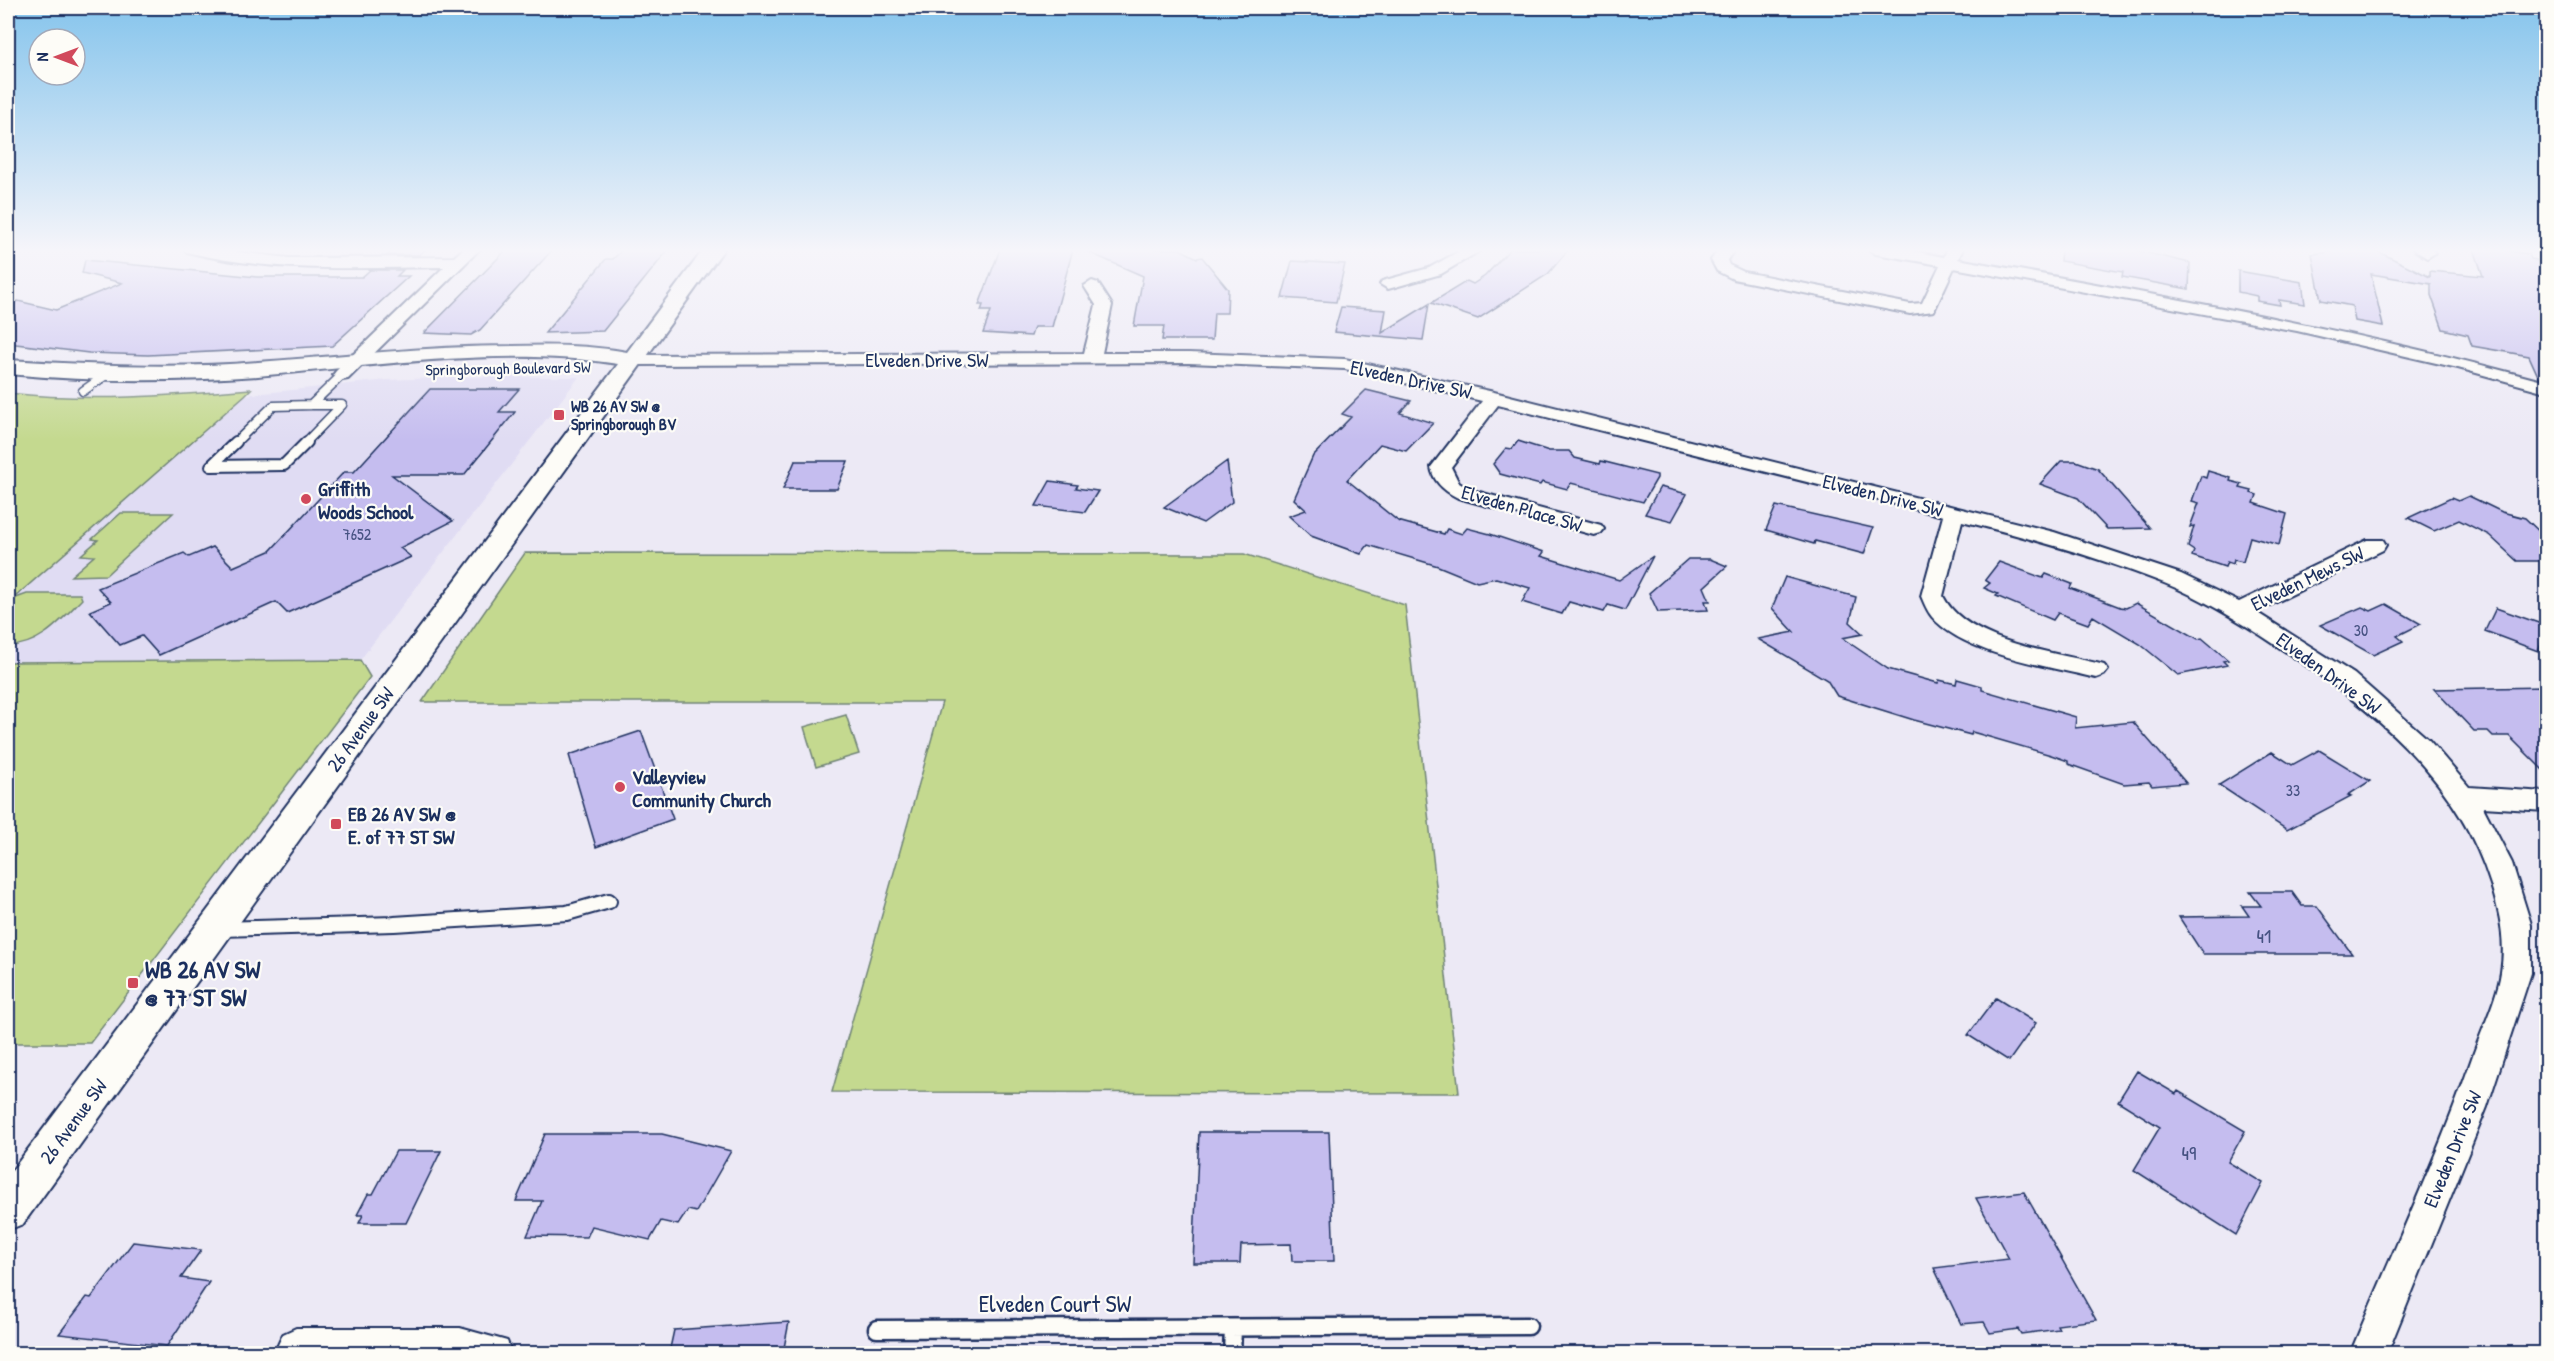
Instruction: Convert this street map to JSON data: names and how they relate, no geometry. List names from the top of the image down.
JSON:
{
  "streets": {
    "street": [
      "Elveden Drive SW",
      "Springborough Boulevard SW",
      "Elveden Place SW",
      "Elveden Mews SW",
      "26 Avenue SW"
    ],
    "lane": ["Elveden Court SW"]
  },
  "crossings": [
    ["Elveden Drive SW", "Springborough Boulevard SW"],
    ["Elveden Drive SW", "Elveden Place SW"],
    ["Elveden Drive SW", "Elveden Mews SW"],
    ["Elveden Drive SW", "26 Avenue SW"],
    ["Springborough Boulevard SW", "26 Avenue SW"]
  ],
  "places": {
    "transit": ["WB 26 AV SW @ Springborough BV", "EB 26 AV SW @ E. of 77 ST SW", "WB 26 AV SW @ 77 ST SW"],
    "other": ["Griffith Woods School", "Valleyview Community Church"]
  },
  "house_numbers": [
    "7652",
    "30",
    "33",
    "41",
    "49"
  ],
  "north": "left"
}
